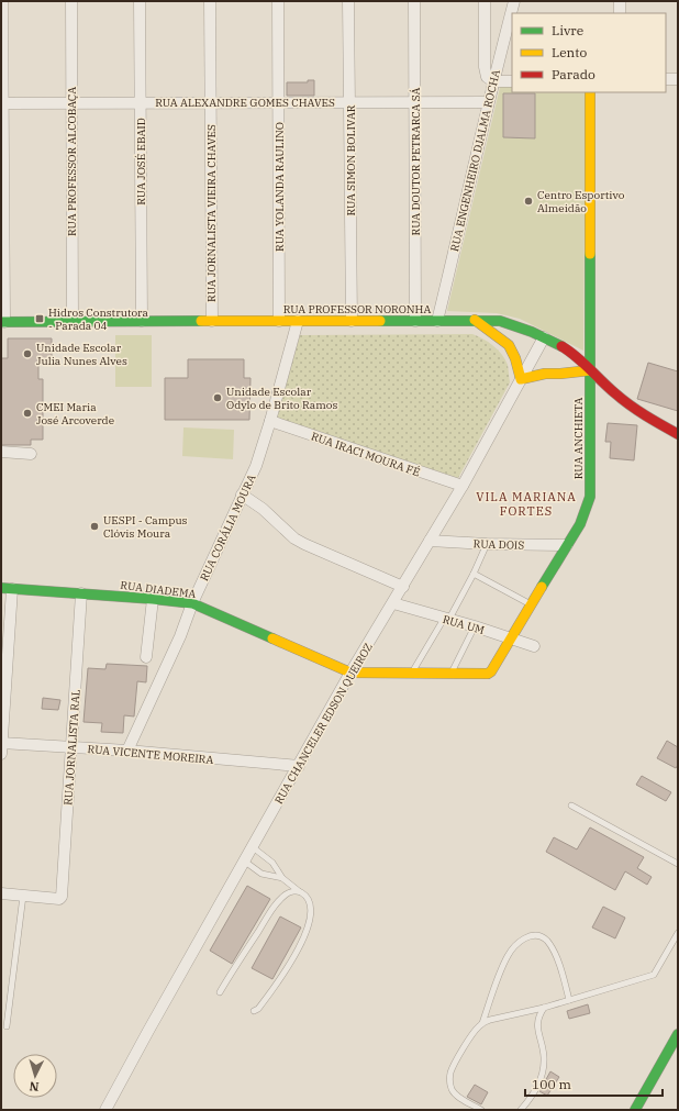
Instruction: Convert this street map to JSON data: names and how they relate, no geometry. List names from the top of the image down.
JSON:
{
  "streets": {
    "main road": ["RUA PROFESSOR NORONHA", "RUA ANCHIETA", "RUA DIADEMA"],
    "street": [
      "RUA ALEXANDRE GOMES CHAVES",
      "RUA SIMON BOLIVAR",
      "RUA ENGENHEIRO DJALMA ROCHA",
      "RUA PROFESSOR ALCOBAÇA",
      "RUA JOSÉ EBAID",
      "RUA DOUTOR PETRARCA SÁ",
      "RUA YOLANDA RAULINO",
      "RUA JORNALISTA VIEIRA CHAVES",
      "RUA IRACI MOURA FÉ",
      "RUA CORÁLIA MOURA",
      "RUA DOIS",
      "RUA UM",
      "RUA CHANCELER EDSON QUEIROZ",
      "RUA JORNALISTA RAL",
      "RUA VICENTE MOREIRA"
    ]
  },
  "crossings": [
    ["RUA ALEXANDRE GOMES CHAVES", "RUA SIMON BOLIVAR"],
    ["RUA ALEXANDRE GOMES CHAVES", "RUA ENGENHEIRO DJALMA ROCHA"],
    ["RUA ALEXANDRE GOMES CHAVES", "RUA PROFESSOR ALCOBAÇA"],
    ["RUA ALEXANDRE GOMES CHAVES", "RUA JOSÉ EBAID"],
    ["RUA ALEXANDRE GOMES CHAVES", "RUA DOUTOR PETRARCA SÁ"],
    ["RUA ALEXANDRE GOMES CHAVES", "RUA YOLANDA RAULINO"],
    ["RUA ALEXANDRE GOMES CHAVES", "RUA JORNALISTA VIEIRA CHAVES"],
    ["RUA SIMON BOLIVAR", "RUA PROFESSOR NORONHA"],
    ["RUA ENGENHEIRO DJALMA ROCHA", "RUA PROFESSOR NORONHA"],
    ["RUA PROFESSOR ALCOBAÇA", "RUA PROFESSOR NORONHA"],
    ["RUA JOSÉ EBAID", "RUA PROFESSOR NORONHA"],
    ["RUA DOUTOR PETRARCA SÁ", "RUA PROFESSOR NORONHA"],
    ["RUA YOLANDA RAULINO", "RUA PROFESSOR NORONHA"],
    ["RUA JORNALISTA VIEIRA CHAVES", "RUA PROFESSOR NORONHA"],
    ["RUA PROFESSOR NORONHA", "RUA ANCHIETA"],
    ["RUA PROFESSOR NORONHA", "RUA CORÁLIA MOURA"],
    ["RUA PROFESSOR NORONHA", "RUA CHANCELER EDSON QUEIROZ"],
    ["RUA ANCHIETA", "RUA DOIS"],
    ["RUA ANCHIETA", "RUA DIADEMA"],
    ["RUA ANCHIETA", "RUA UM"],
    ["RUA ANCHIETA", "RUA CHANCELER EDSON QUEIROZ"],
    ["RUA IRACI MOURA FÉ", "RUA CORÁLIA MOURA"],
    ["RUA IRACI MOURA FÉ", "RUA CHANCELER EDSON QUEIROZ"],
    ["RUA CORÁLIA MOURA", "RUA DIADEMA"],
    ["RUA CORÁLIA MOURA", "RUA VICENTE MOREIRA"],
    ["RUA DOIS", "RUA CHANCELER EDSON QUEIROZ"],
    ["RUA DIADEMA", "RUA CHANCELER EDSON QUEIROZ"],
    ["RUA DIADEMA", "RUA JORNALISTA RAL"],
    ["RUA UM", "RUA CHANCELER EDSON QUEIROZ"],
    ["RUA CHANCELER EDSON QUEIROZ", "RUA VICENTE MOREIRA"],
    ["RUA JORNALISTA RAL", "RUA VICENTE MOREIRA"]
  ],
  "districts": ["VILA MARIANA FORTES"],
  "places": {
    "other": [
      "Centro Esportivo Almeidão",
      "Unidade Escolar Julia Nunes Alves",
      "Unidade Escolar Odylo de Brito Ramos",
      "CMEI Maria José Arcoverde",
      "UESPI - Campus Clóvis Moura"
    ],
    "transit": ["Hidros Construtora - Parada 04"]
  },
  "legend": ["Livre", "Lento", "Parado"],
  "scale_bar": "100 m",
  "north": "bottom"
}
